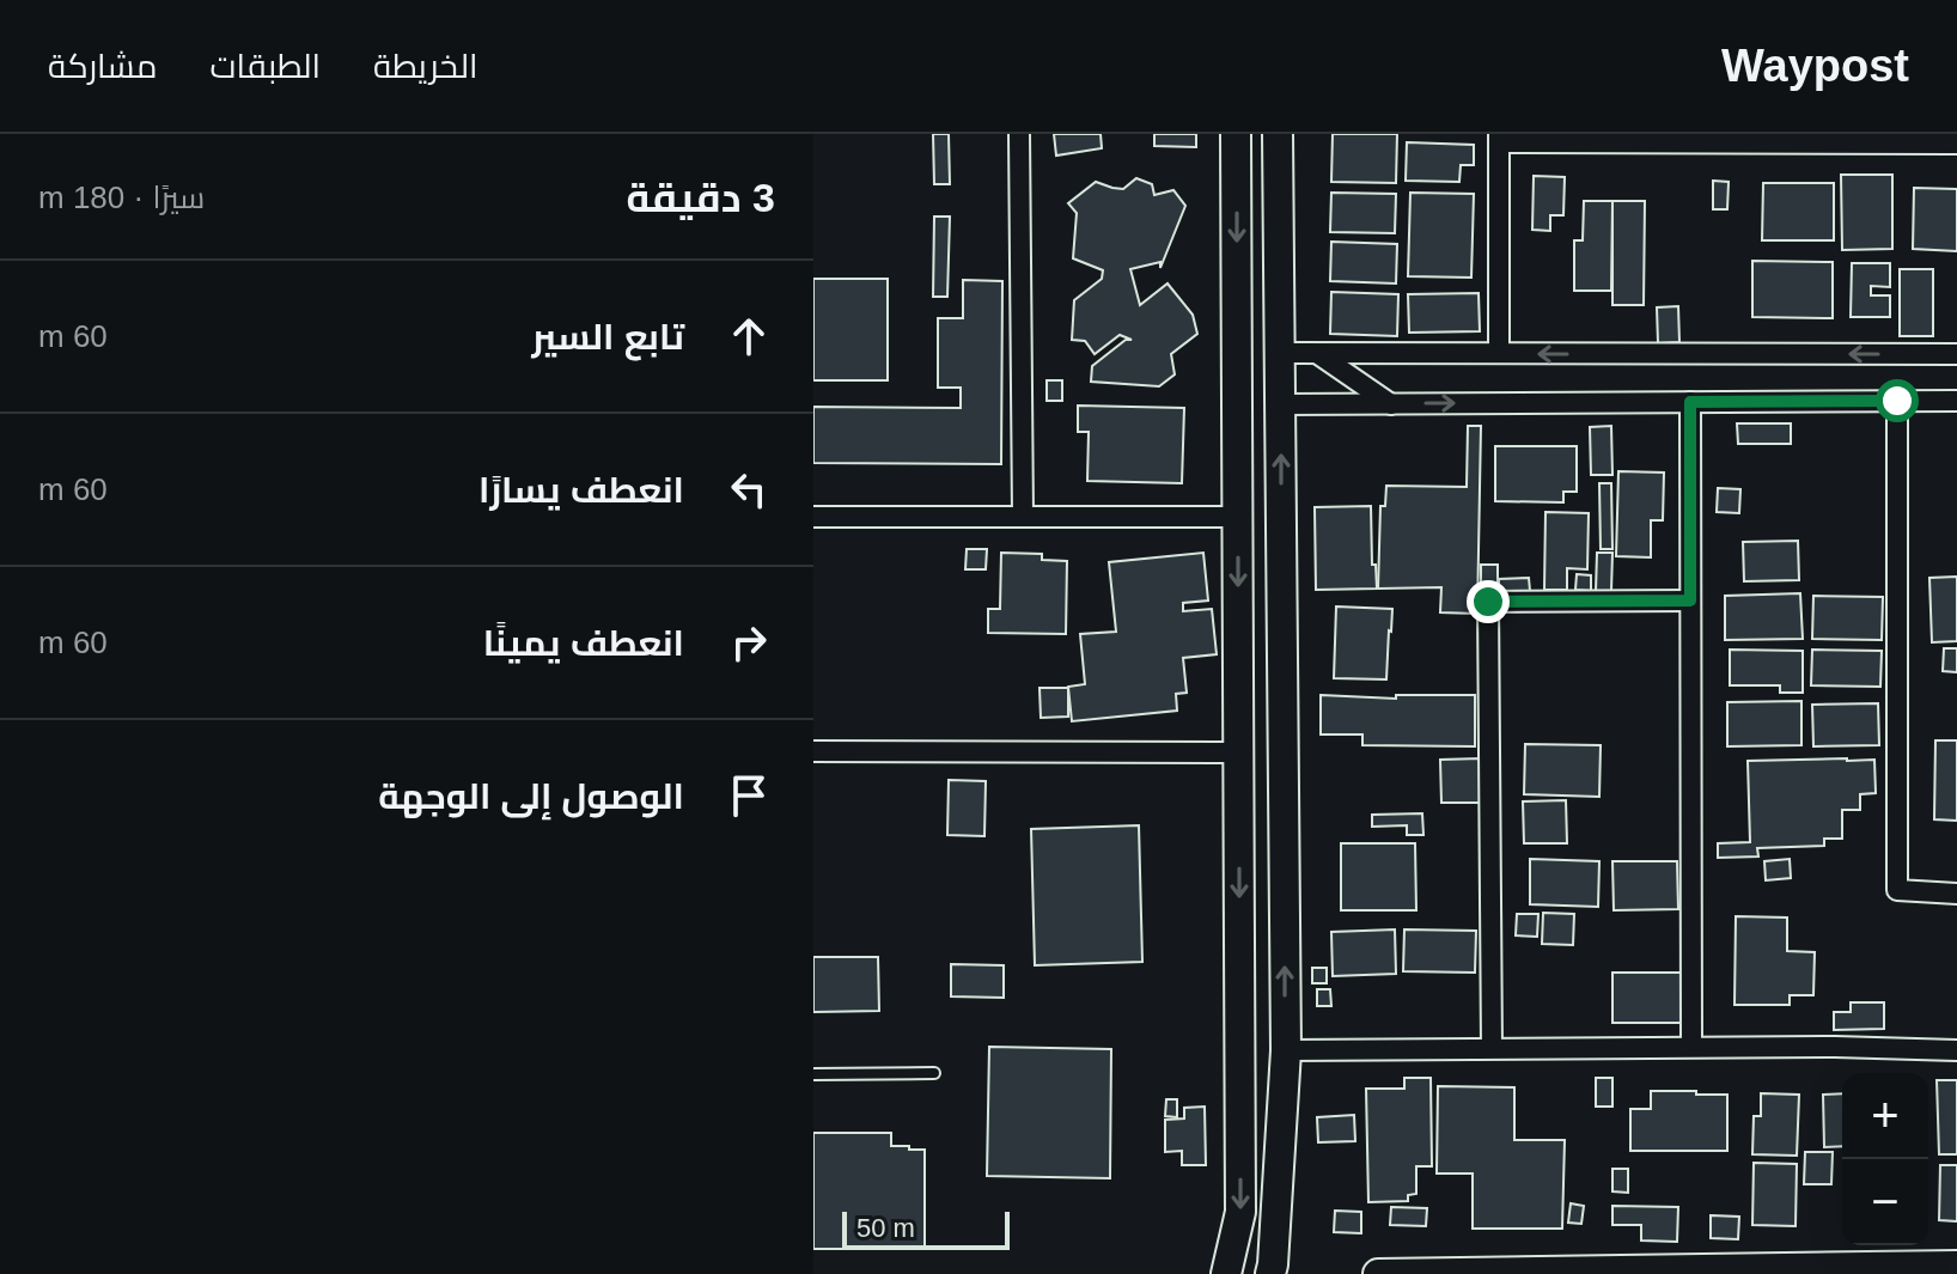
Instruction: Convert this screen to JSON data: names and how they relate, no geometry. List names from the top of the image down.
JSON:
{
  "scale_bar": "50 m",
  "page": {
    "header": "Waypost",
    "nav": ["الخريطة", "الطبقات", "مشاركة"],
    "heading": ["3 دقيقة", "سيرًا · 180 m"],
    "list": [
      ["تابع السير", "60 m"],
      ["انعطف يسارًا", "60 m"],
      ["انعطف يمينًا", "60 m"],
      "الوصول إلى الوجهة"
    ],
    "map_buttons": ["+", "−"],
    "scale": "50 m"
  }
}
